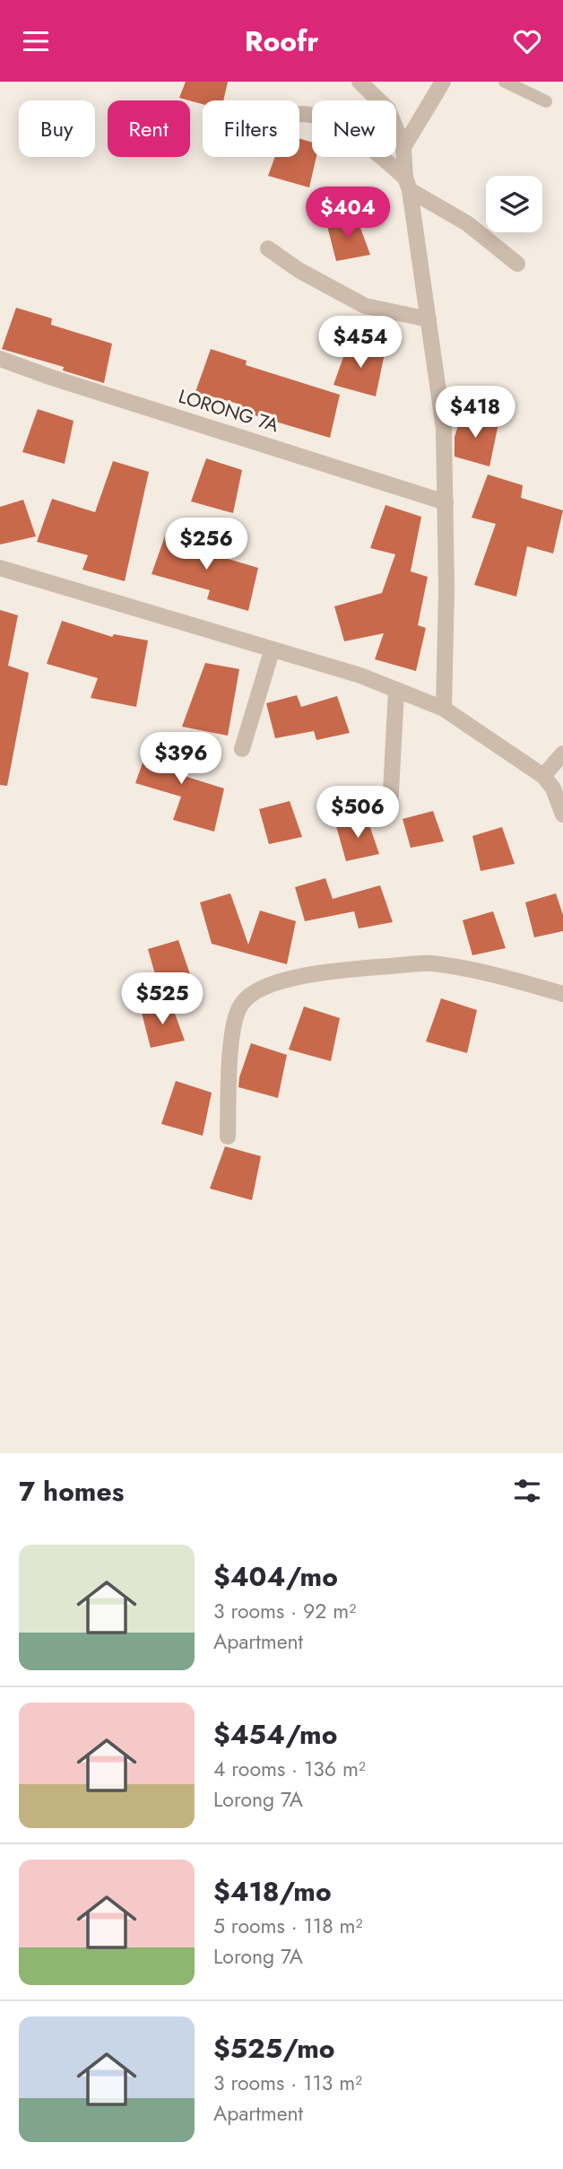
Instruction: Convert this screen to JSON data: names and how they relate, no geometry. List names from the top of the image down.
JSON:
{
  "streets": {
    "street": ["LORONG 7A"]
  },
  "page": {
    "header": "Roofr",
    "chip": [
      "Buy",
      "Rent",
      "Filters",
      "New"
    ],
    "price": [
      "$404",
      "$454",
      "$418",
      "$256",
      "$396",
      "$506",
      "$525"
    ],
    "heading": "7 homes",
    "list": [
      {
        "name": "$404/mo",
        "note": "3 rooms · 92 m² · Apartment"
      },
      {
        "name": "$454/mo",
        "note": "4 rooms · 136 m² · Lorong 7A"
      },
      {
        "name": "$418/mo",
        "note": "5 rooms · 118 m² · Lorong 7A"
      },
      {
        "name": "$525/mo",
        "note": "3 rooms · 113 m² · Apartment"
      }
    ]
  }
}
